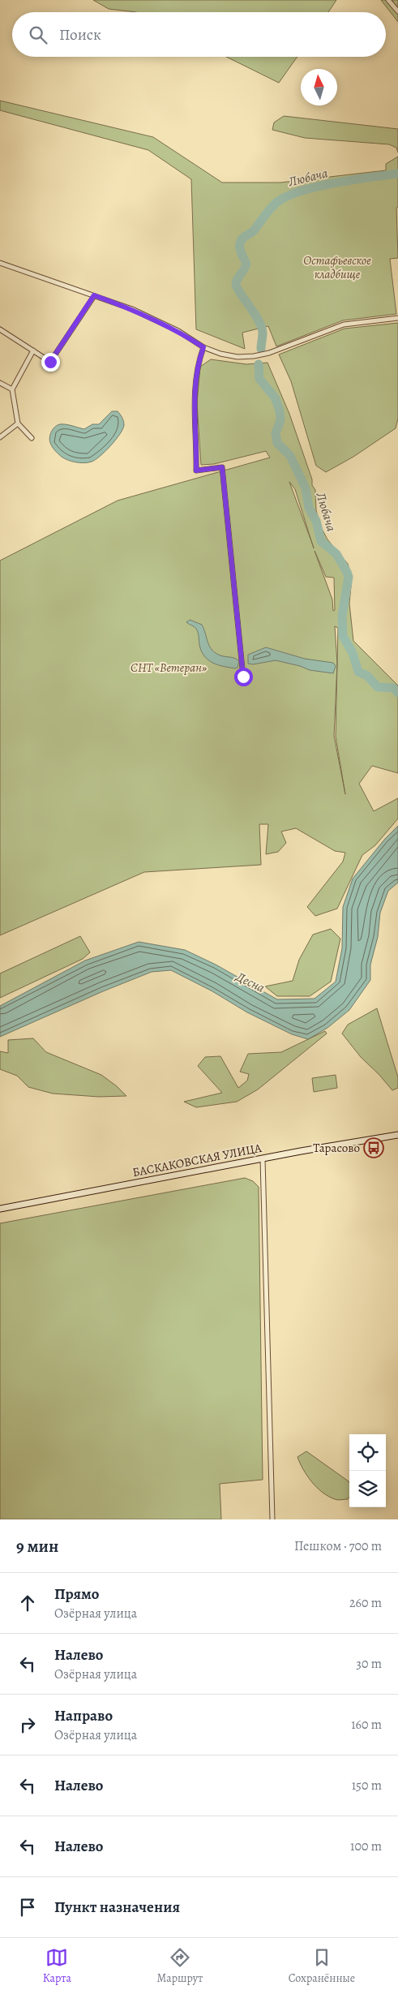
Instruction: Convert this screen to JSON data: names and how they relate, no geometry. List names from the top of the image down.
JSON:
{
  "streets": {
    "street": ["БАСКАКОВСКАЯ УЛИЦА"]
  },
  "water": ["Любача", "Десна"],
  "parks": ["Остафьевское кладбище", "СНТ «Ветеран»"],
  "places": {
    "bus stop": ["Тарасово"]
  },
  "north": "top",
  "page": {
    "search": "Поиск",
    "heading": ["9 мин", "Пешком · 700 m"],
    "list": [
      ["Прямо", "Озёрная улица", "260 m"],
      ["Налево", "Озёрная улица", "30 m"],
      ["Направо", "Озёрная улица", "160 m"],
      ["Налево", "150 m"],
      ["Налево", "100 m"],
      "Пункт назначения"
    ],
    "nav": ["Карта", "Маршрут", "Сохранённые"]
  }
}
